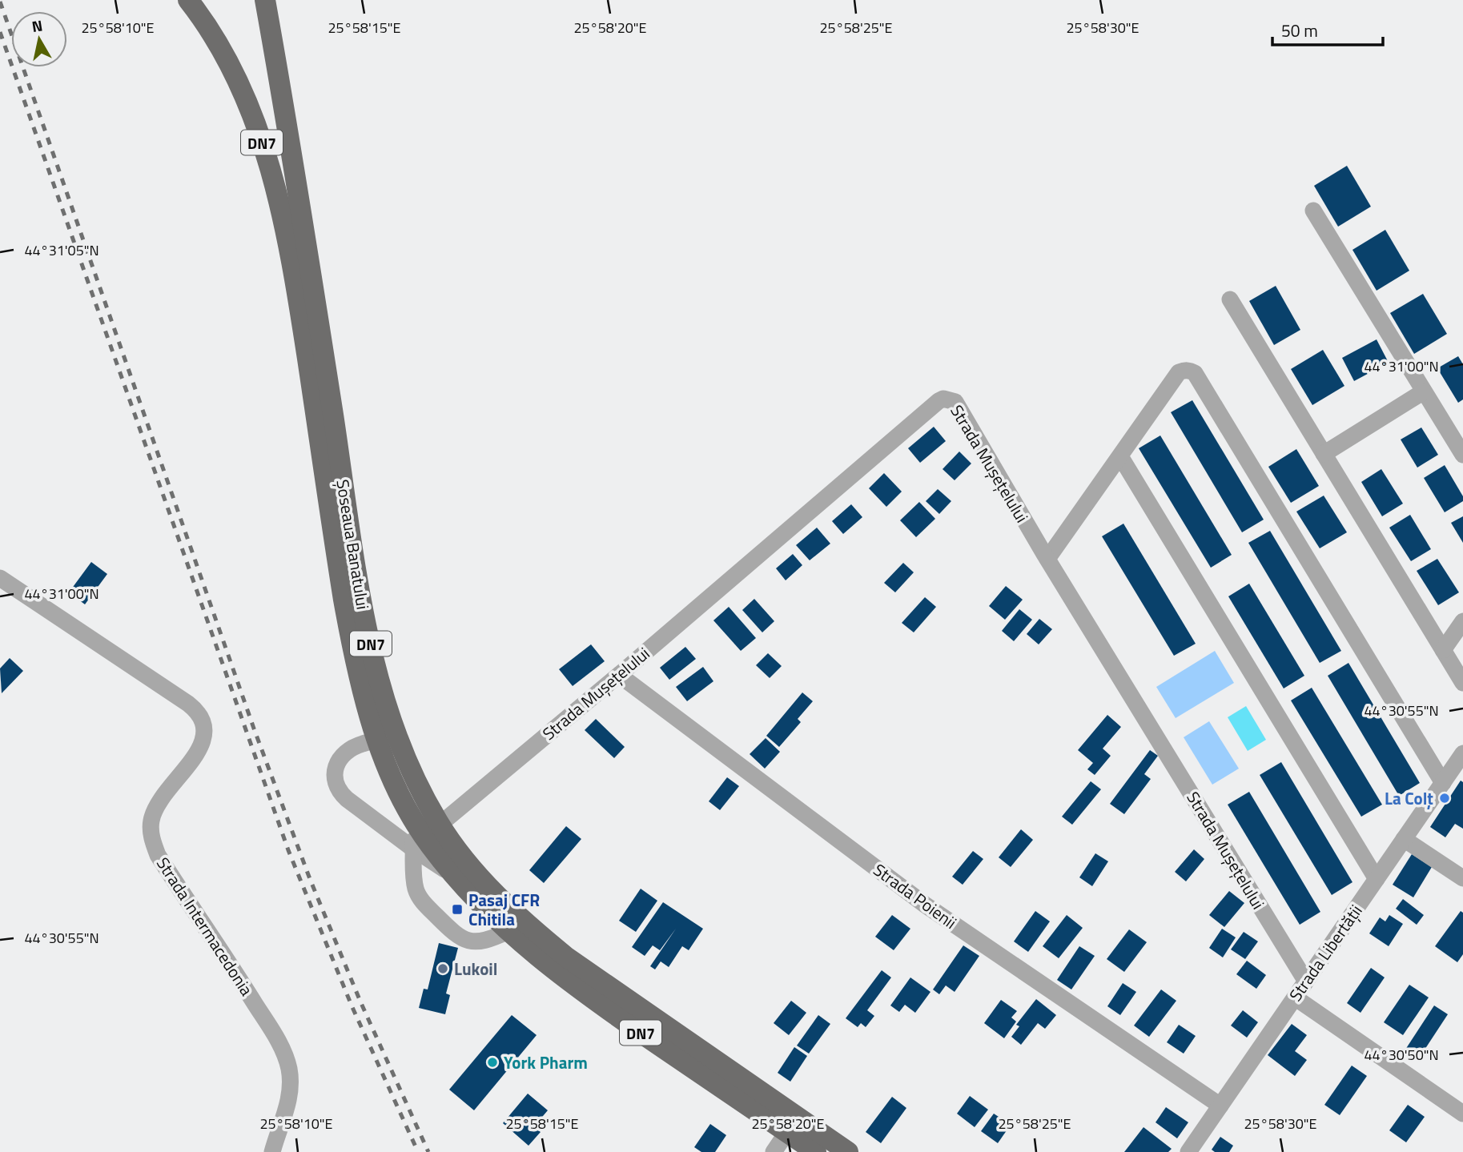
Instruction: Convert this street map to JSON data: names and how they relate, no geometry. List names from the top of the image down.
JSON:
{
  "streets": {
    "main road": ["DN7", "Șoseaua Banatului"],
    "street": [
      "Strada Mușețelului",
      "Strada Poienii",
      "Strada Intermacedonia",
      "Strada Libertății"
    ]
  },
  "crossings": [
    ["DN7", "Șoseaua Banatului"],
    ["Strada Mușețelului", "Șoseaua Banatului"],
    ["Strada Mușețelului", "Strada Poienii"],
    ["Strada Mușețelului", "Strada Libertății"],
    ["Strada Poienii", "Strada Libertății"]
  ],
  "places": {
    "other": ["La Colț", "Lukoil", "York Pharm"],
    "transit": ["Pasaj CFR Chitila"]
  },
  "scale_bar": "50 m",
  "north": "top",
  "coordinates": [
    "25°58'10\"E",
    "25°58'15\"E",
    "25°58'20\"E",
    "25°58'25\"E",
    "25°58'30\"E",
    "44°31'05\"N",
    "44°31'00\"N",
    "44°30'55\"N",
    "44°30'50\"N"
  ]
}
